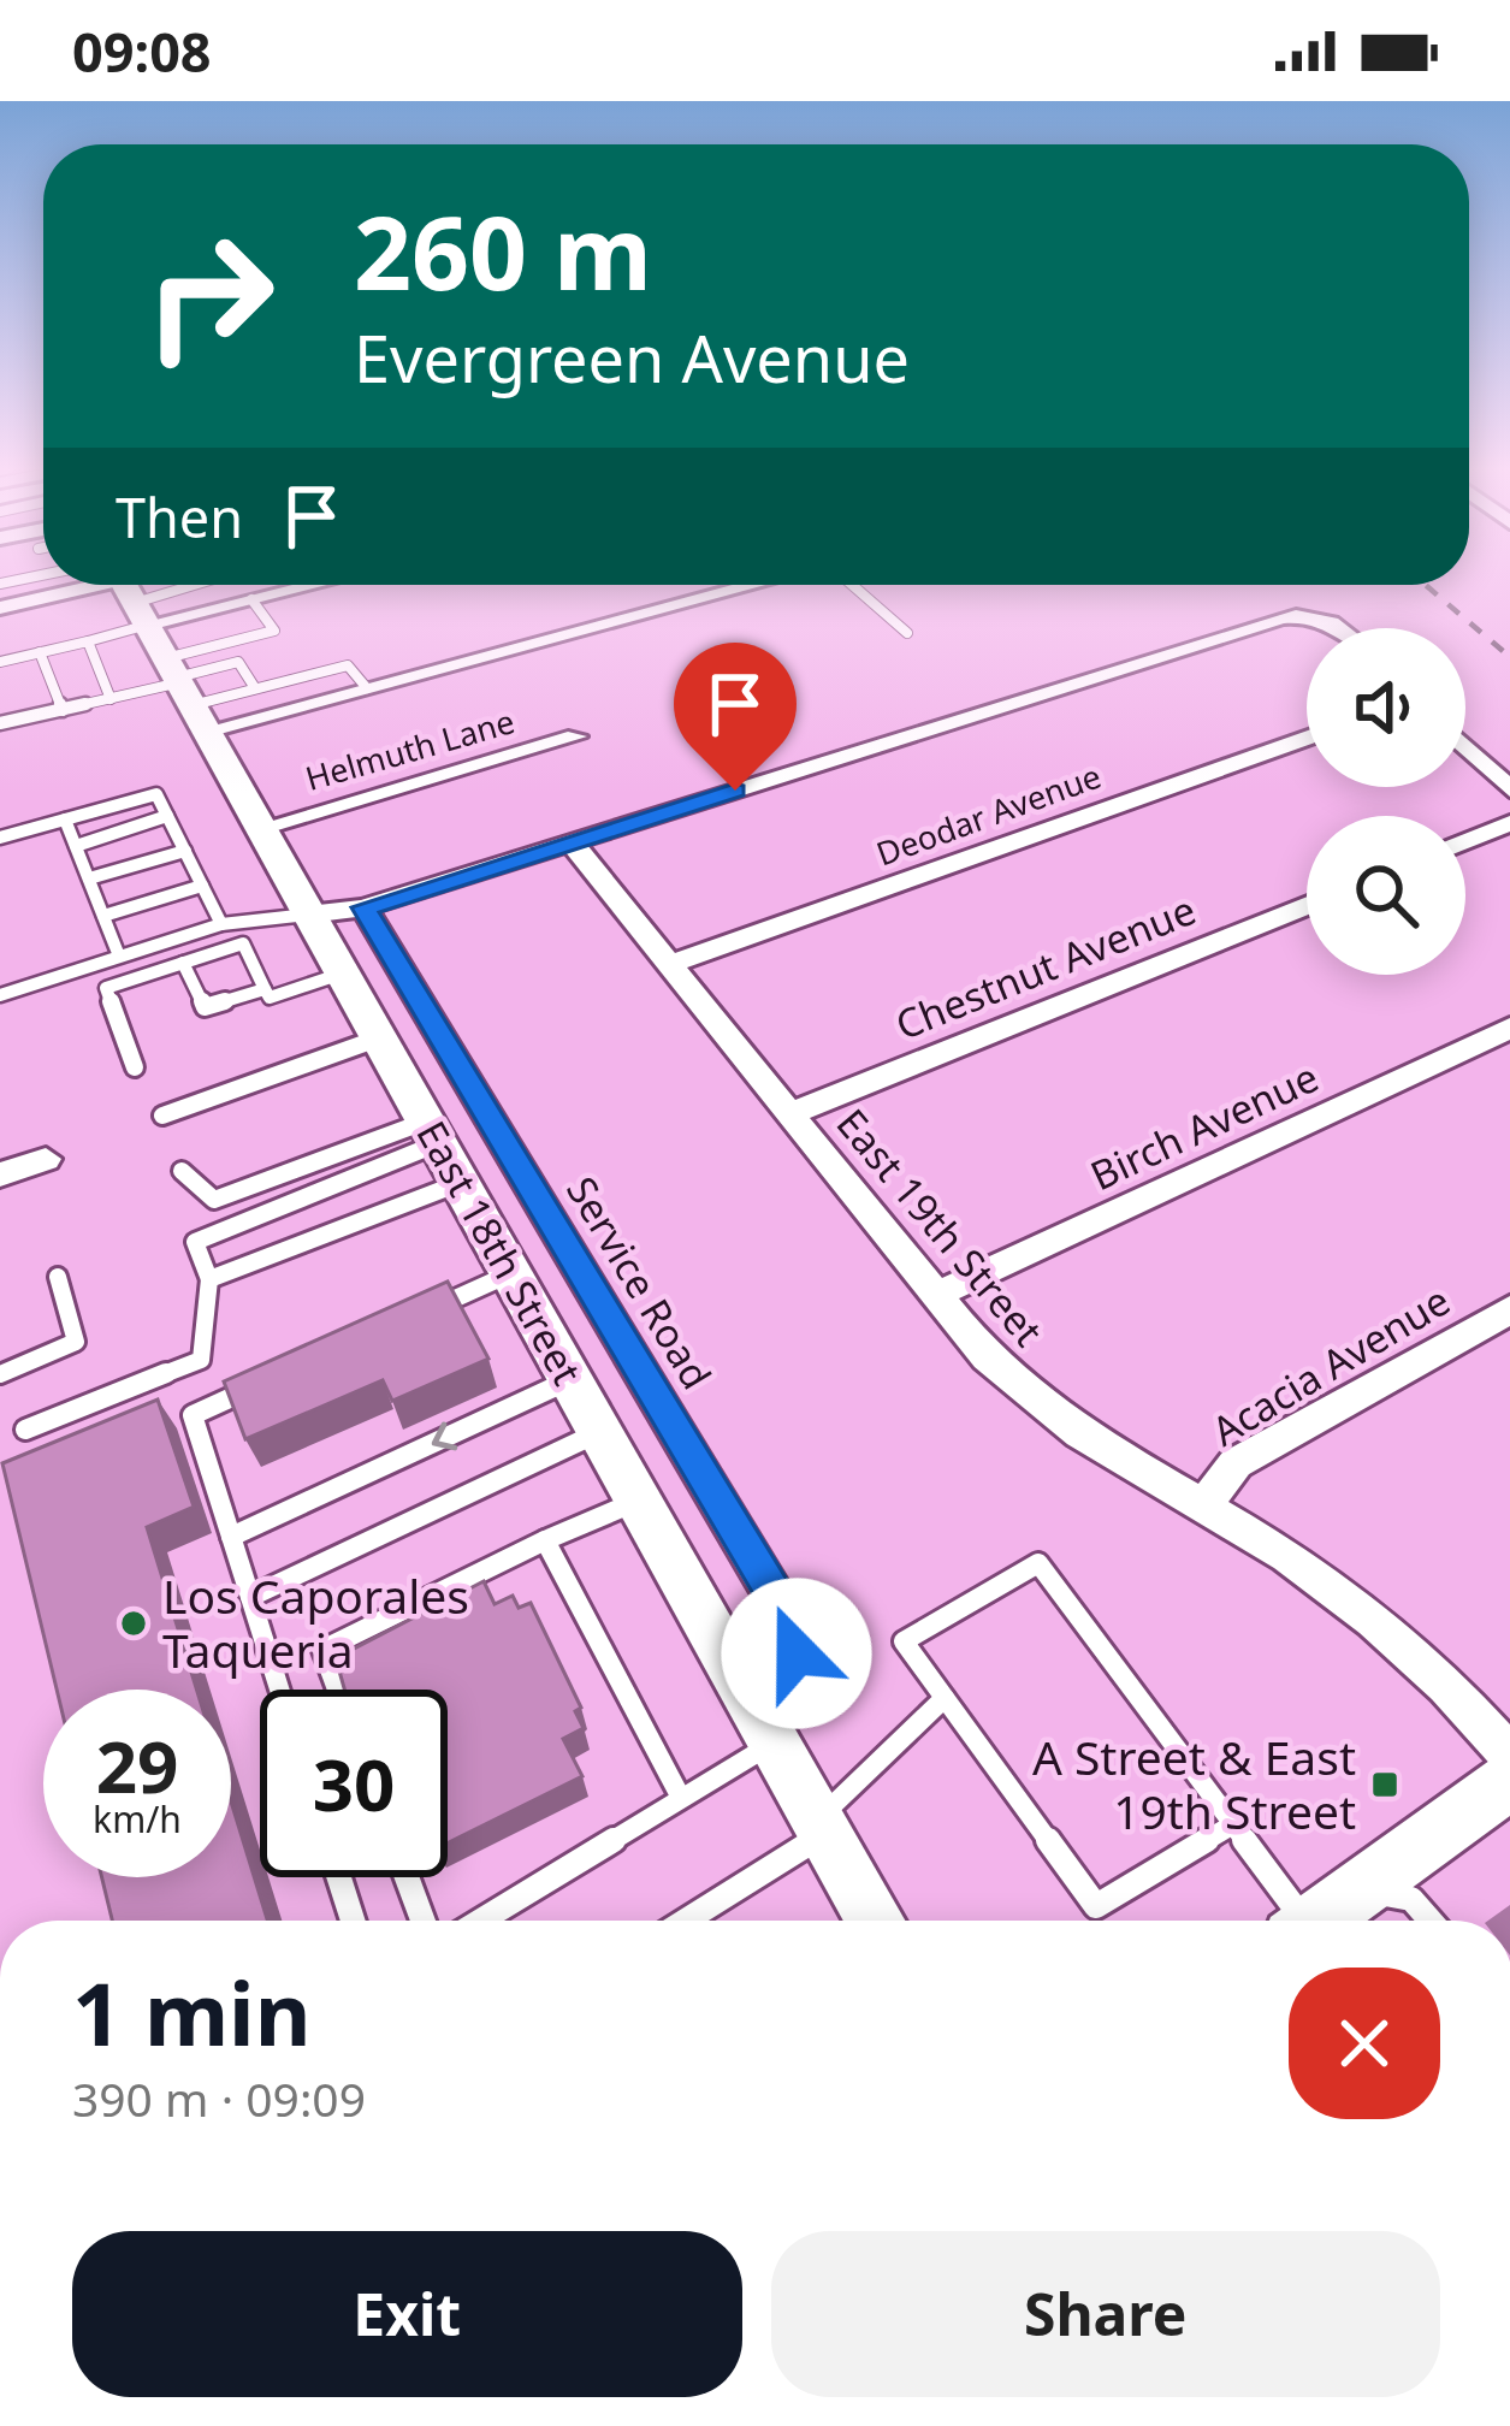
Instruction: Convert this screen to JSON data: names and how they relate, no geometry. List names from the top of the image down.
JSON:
{
  "streets": {
    "main road": ["East 18th Street"],
    "street": [
      "Helmuth Lane",
      "Deodar Avenue",
      "Chestnut Avenue",
      "Birch Avenue",
      "East 19th Street",
      "Service Road",
      "Acacia Avenue"
    ]
  },
  "crossings": [
    ["Helmuth Lane", "East 18th Street"],
    ["Deodar Avenue", "East 19th Street"],
    ["Chestnut Avenue", "East 19th Street"],
    ["Birch Avenue", "East 19th Street"],
    ["East 19th Street", "Acacia Avenue"],
    ["East 18th Street", "Service Road"]
  ],
  "places": {
    "other": ["Los Caporales Taqueria"],
    "transit": ["A Street & East 19th Street"]
  },
  "page": {
    "status": "09:08",
    "turn": ["260 m", "Evergreen Avenue"],
    "then": "Then",
    "speed": "29 km/h",
    "limit": "30",
    "heading": ["1 min", "390 m · 09:09"],
    "buttons": ["Exit", "Share"]
  }
}
